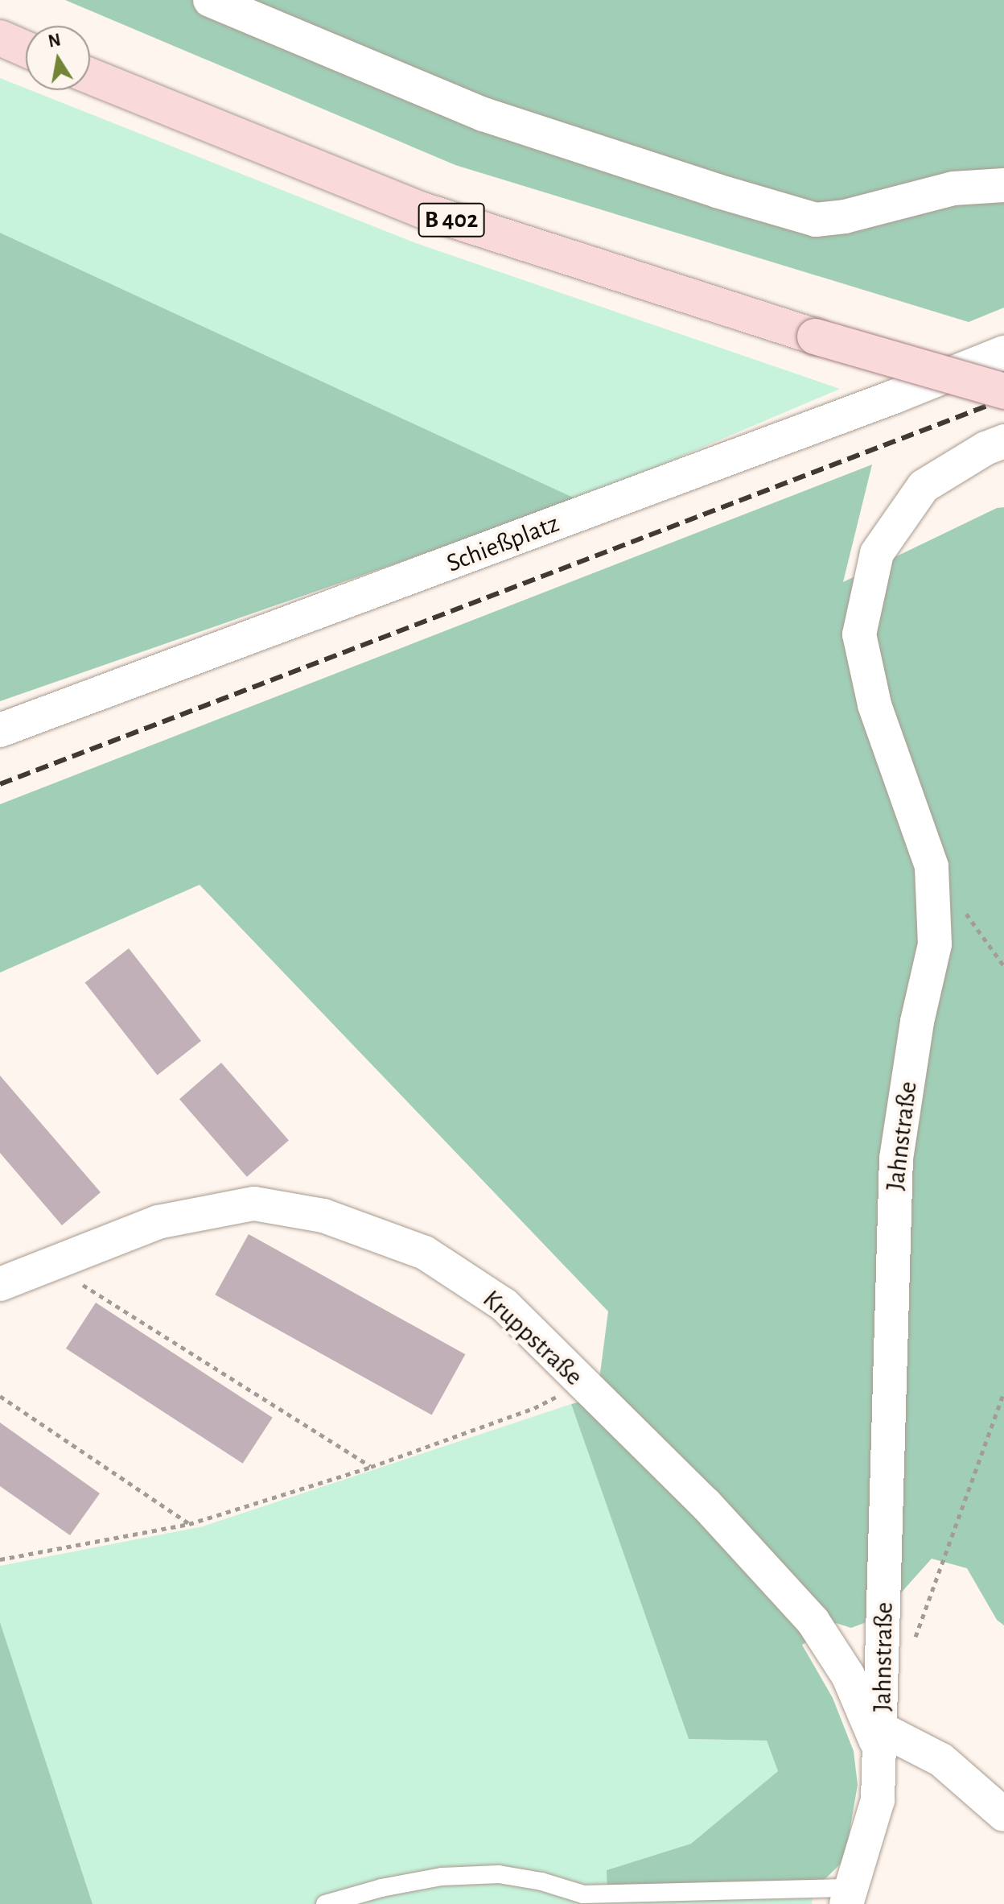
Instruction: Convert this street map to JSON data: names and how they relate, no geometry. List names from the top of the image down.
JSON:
{
  "streets": {
    "main road": ["B 402"],
    "street": ["Schießplatz", "Jahnstraße", "Kruppstraße"]
  },
  "crossings": [
    ["Jahnstraße", "Kruppstraße"]
  ],
  "north": "top"
}
